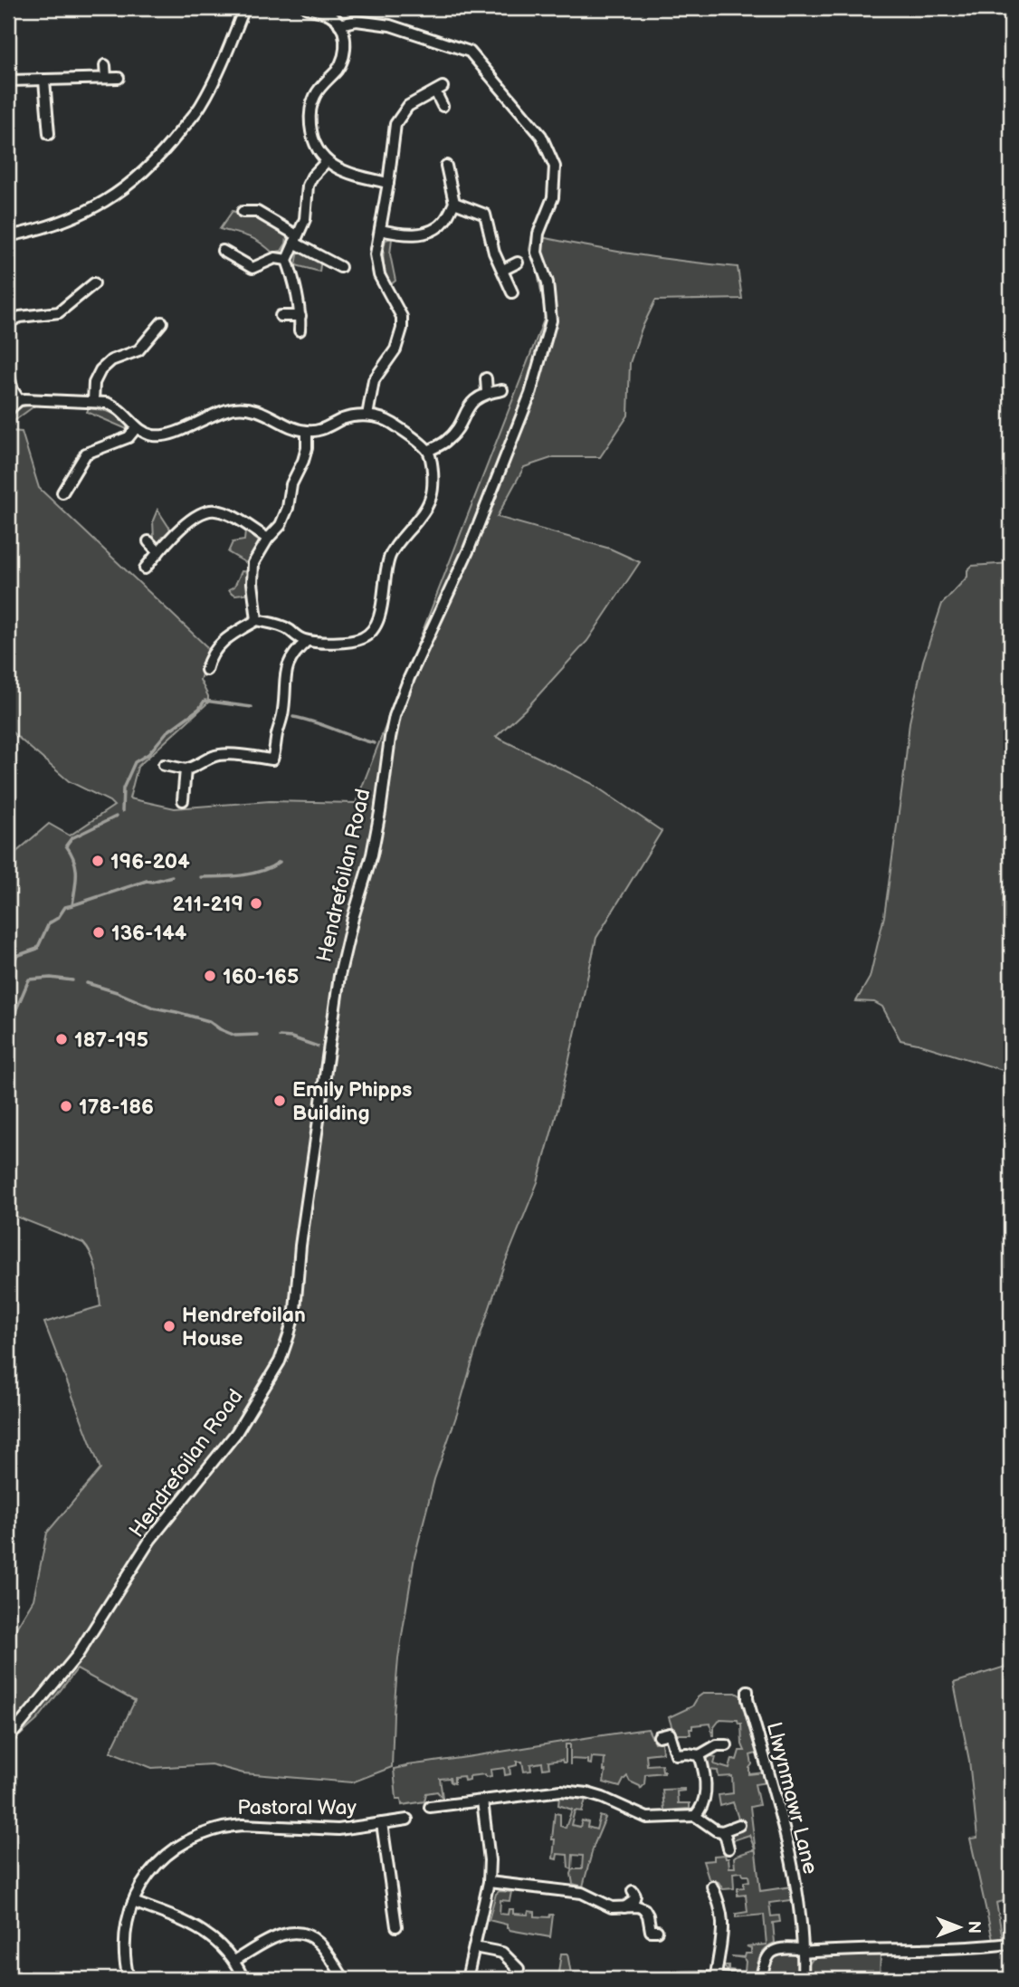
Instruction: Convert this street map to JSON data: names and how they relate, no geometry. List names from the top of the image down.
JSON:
{
  "streets": {
    "street": ["Hendrefoilan Road", "Llwynmawr Lane", "Pastoral Way"]
  },
  "places": [
    "196-204",
    "211-219",
    "136-144",
    "160-165",
    "187-195",
    "Emily Phipps Building",
    "178-186",
    "Hendrefoilan House"
  ],
  "north": "right"
}
